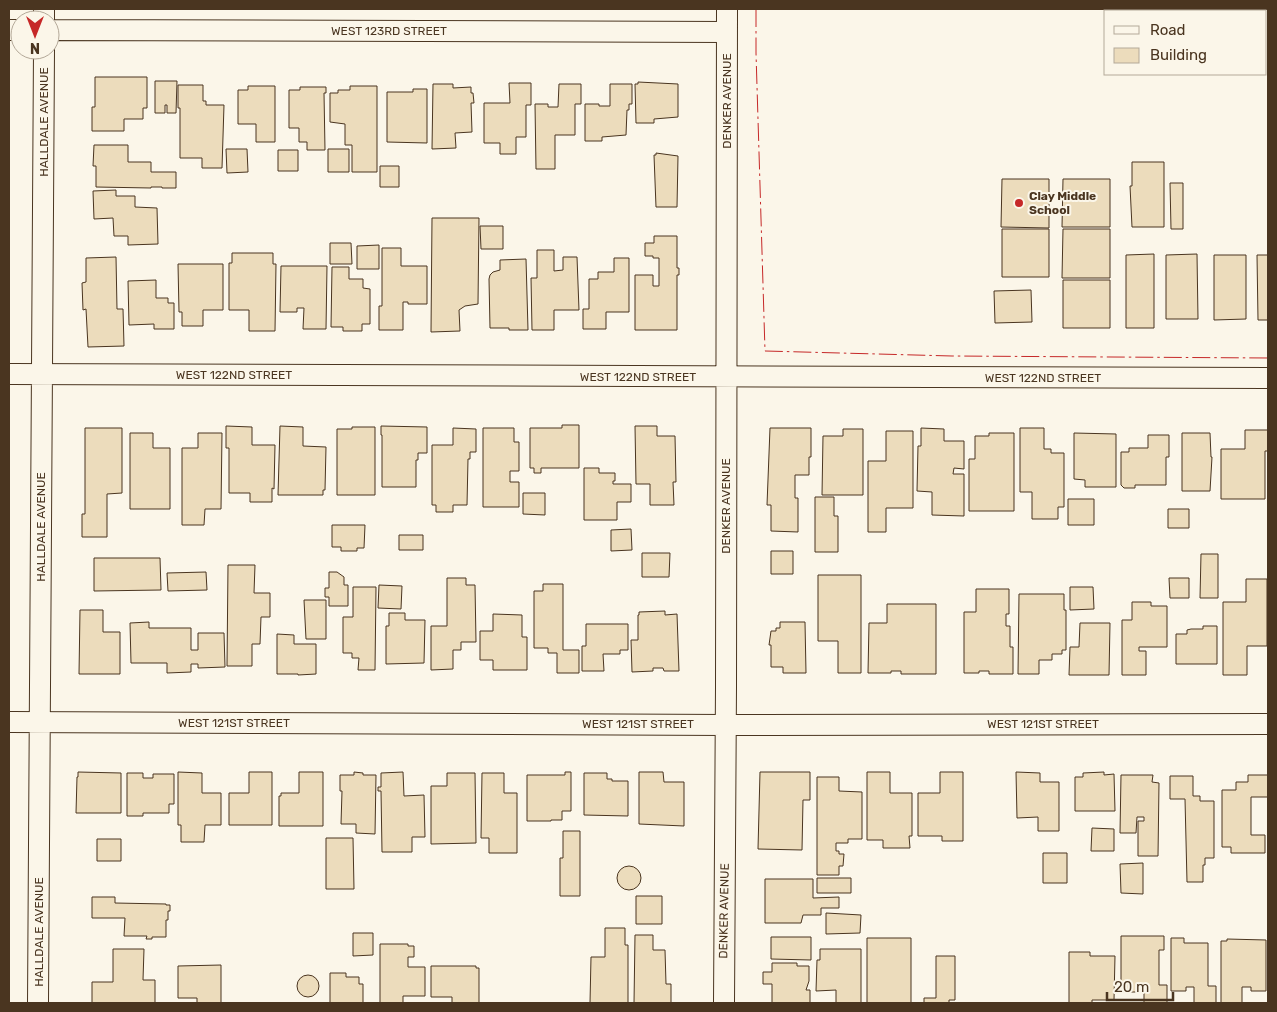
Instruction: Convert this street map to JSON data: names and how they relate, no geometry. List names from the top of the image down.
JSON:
{
  "streets": {
    "street": [
      "WEST 123RD STREET",
      "DENKER AVENUE",
      "HALLDALE AVENUE",
      "WEST 122ND STREET",
      "WEST 121ST STREET"
    ]
  },
  "crossings": [
    ["WEST 123RD STREET", "DENKER AVENUE"],
    ["DENKER AVENUE", "WEST 122ND STREET"],
    ["DENKER AVENUE", "WEST 121ST STREET"],
    ["HALLDALE AVENUE", "WEST 122ND STREET"],
    ["HALLDALE AVENUE", "WEST 121ST STREET"]
  ],
  "places": ["Clay Middle School"],
  "legend": ["Road", "Building"],
  "scale_bar": "20 m",
  "north": "bottom"
}
